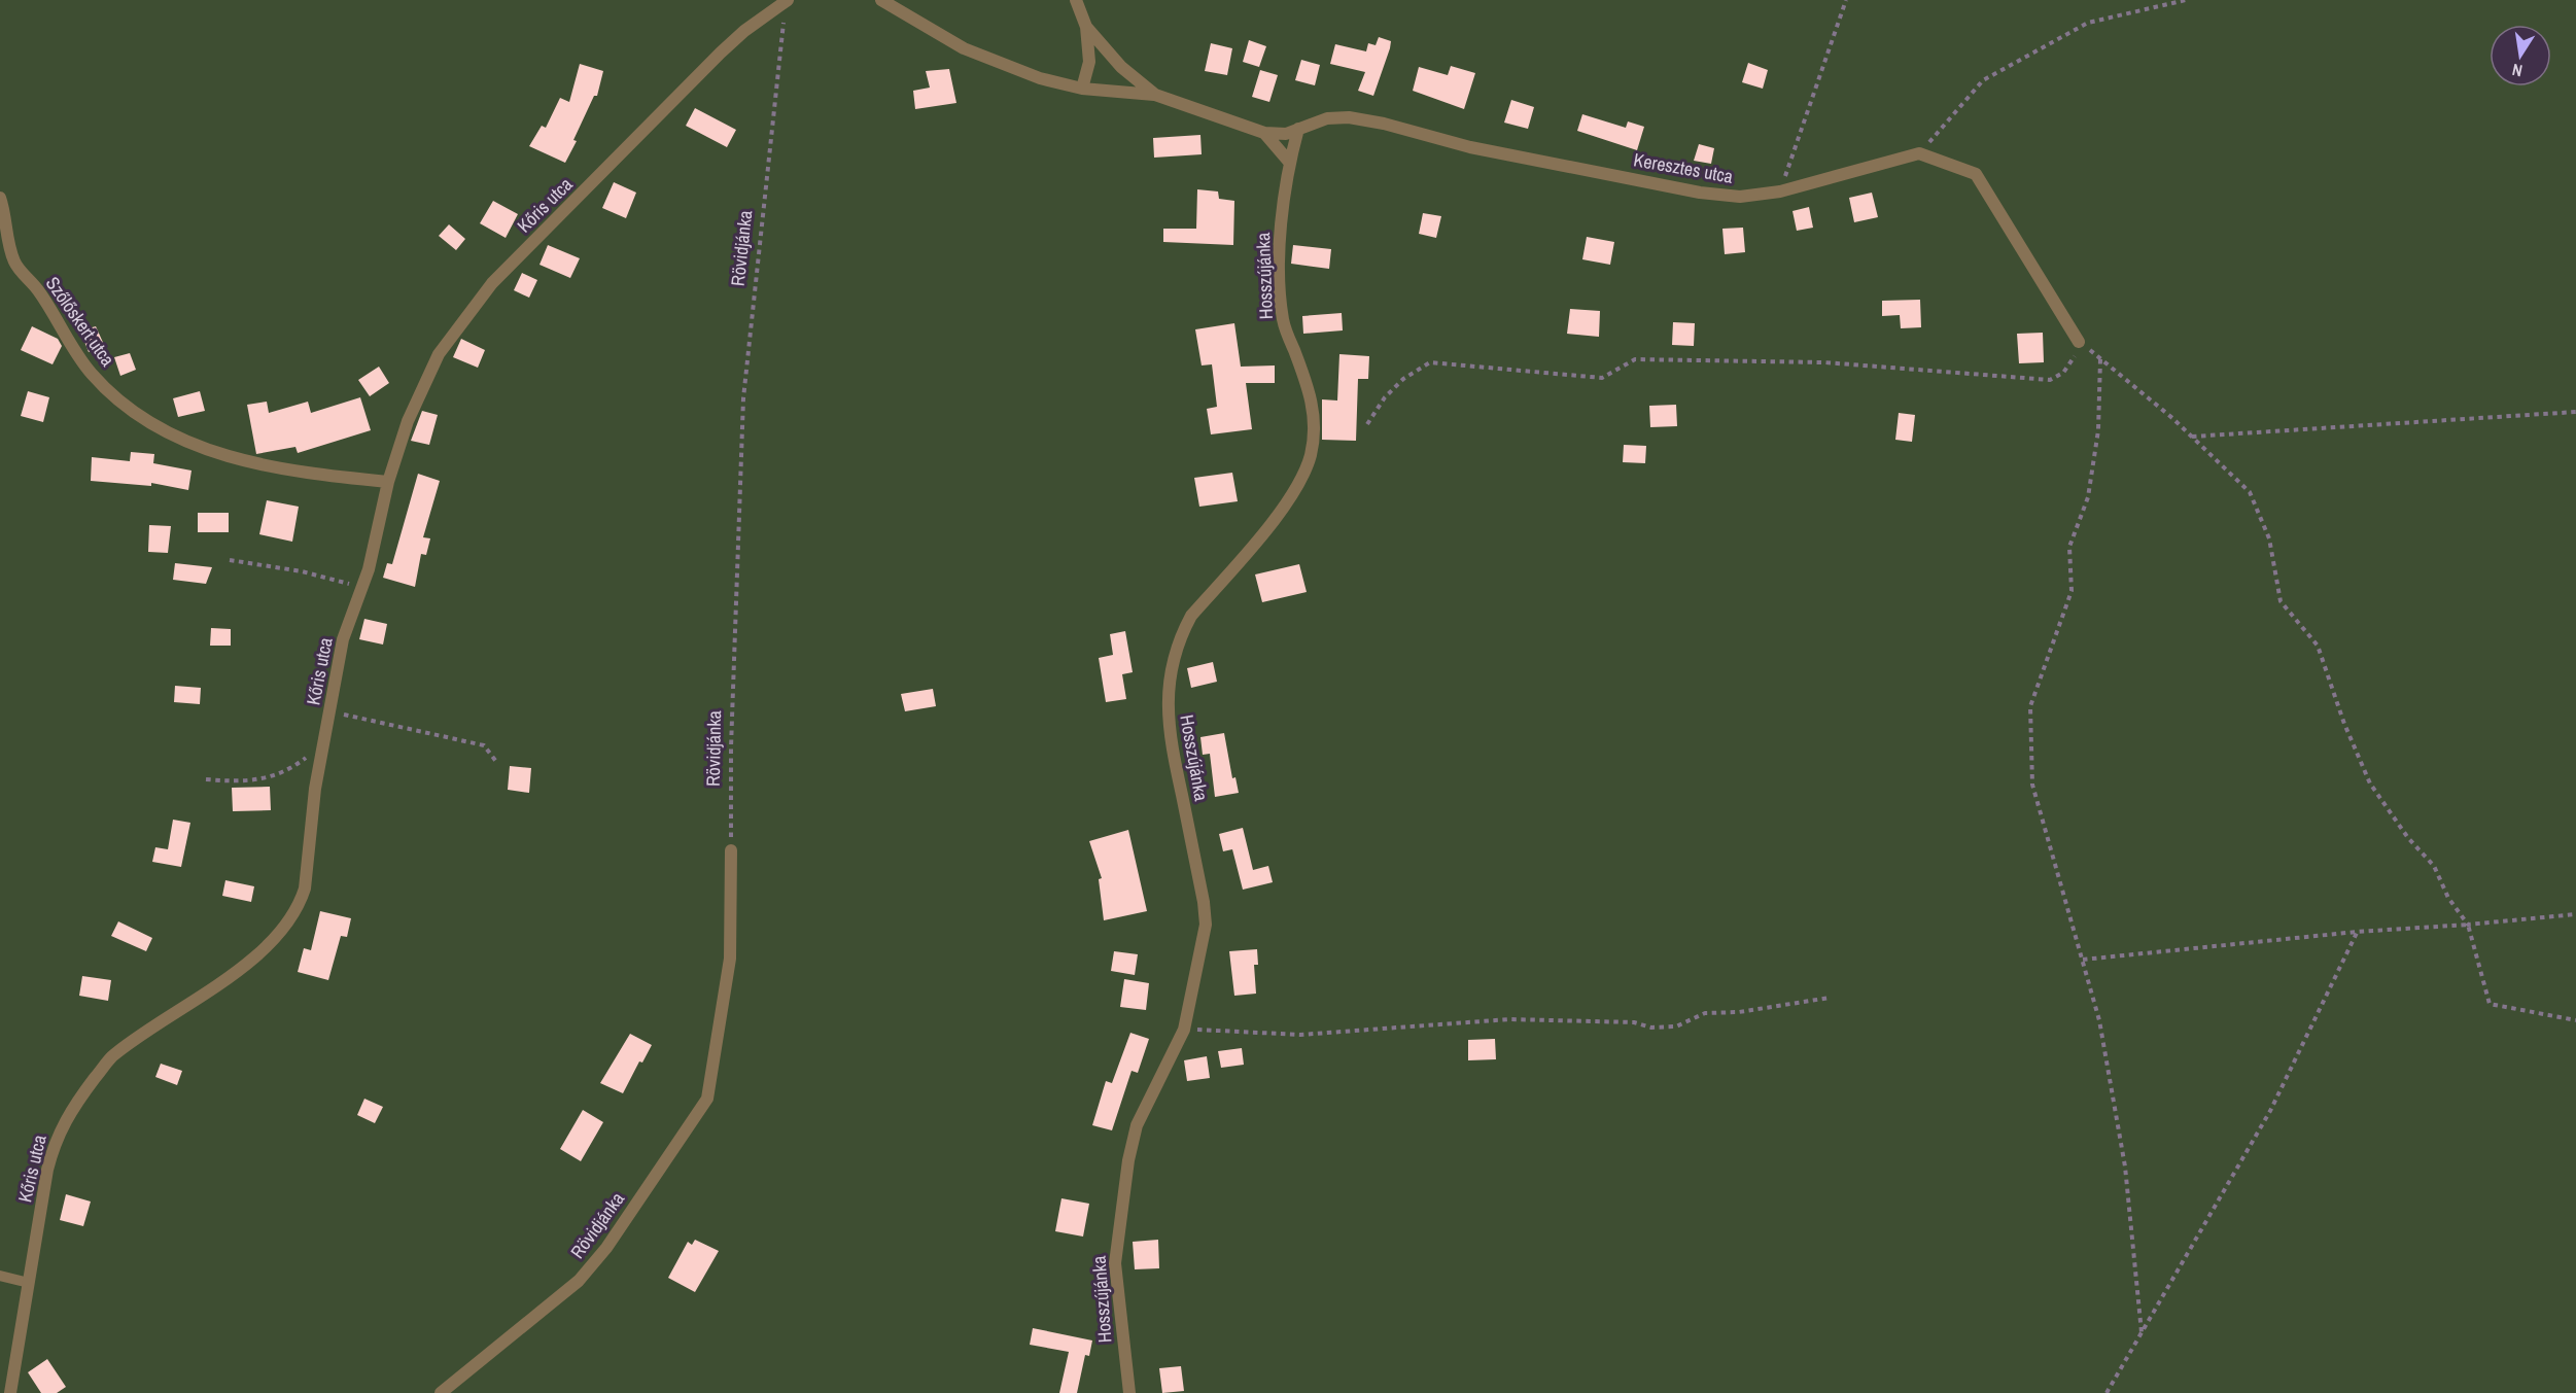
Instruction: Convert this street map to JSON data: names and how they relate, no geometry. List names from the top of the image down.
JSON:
{
  "streets": {
    "street": [
      "Keresztes utca",
      "Kőris utca",
      "Rövidjánka",
      "Hosszújánka",
      "Szőlőskert utca"
    ]
  },
  "crossings": [
    ["Kőris utca", "Rövidjánka"],
    ["Kőris utca", "Szőlőskert utca"]
  ],
  "north": "bottom"
}
